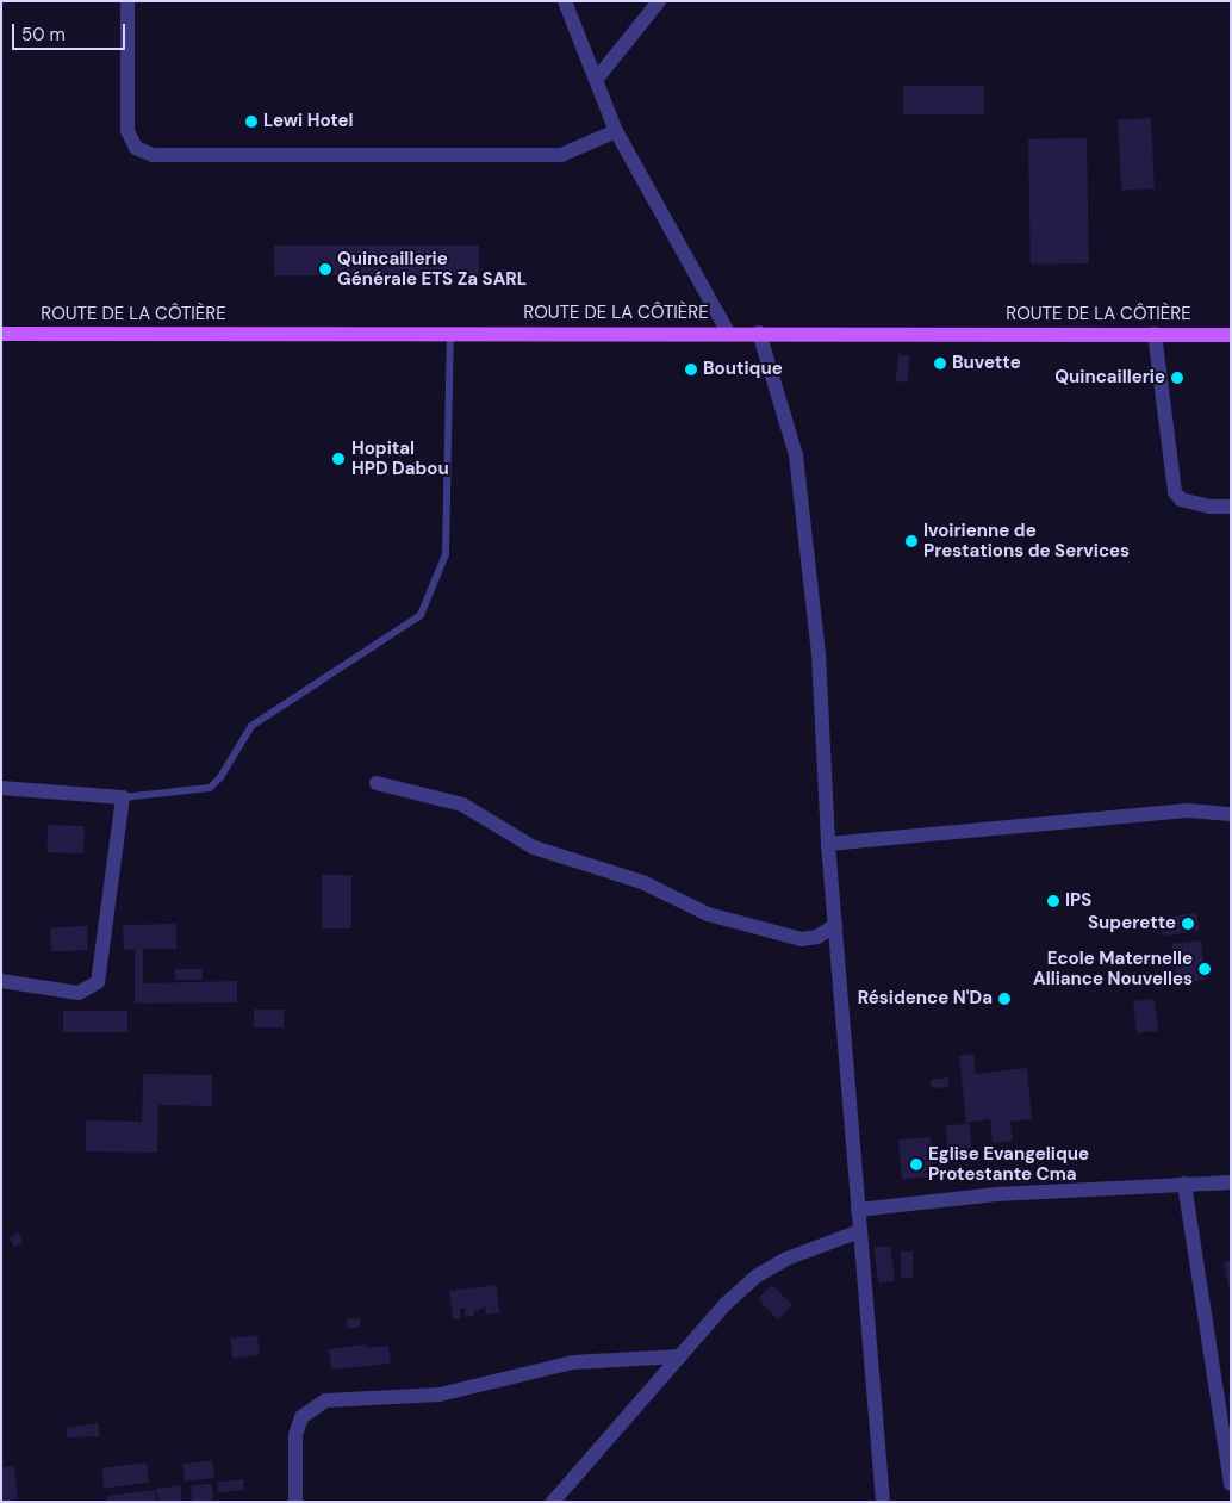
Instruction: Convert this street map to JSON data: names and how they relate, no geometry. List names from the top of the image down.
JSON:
{
  "streets": {
    "main road": ["ROUTE DE LA CÔTIÈRE"]
  },
  "places": [
    "Lewi Hotel",
    "Quincaillerie Générale ETS Za SARL",
    "Buvette",
    "Boutique",
    "Quincaillerie",
    "Hopital HPD Dabou",
    "Ivoirienne de Prestations de Services",
    "IPS",
    "Superette",
    "Ecole Maternelle Alliance Nouvelles",
    "Résidence N'Da",
    "Eglise Evangelique Protestante Cma"
  ],
  "scale_bar": "50 m"
}
